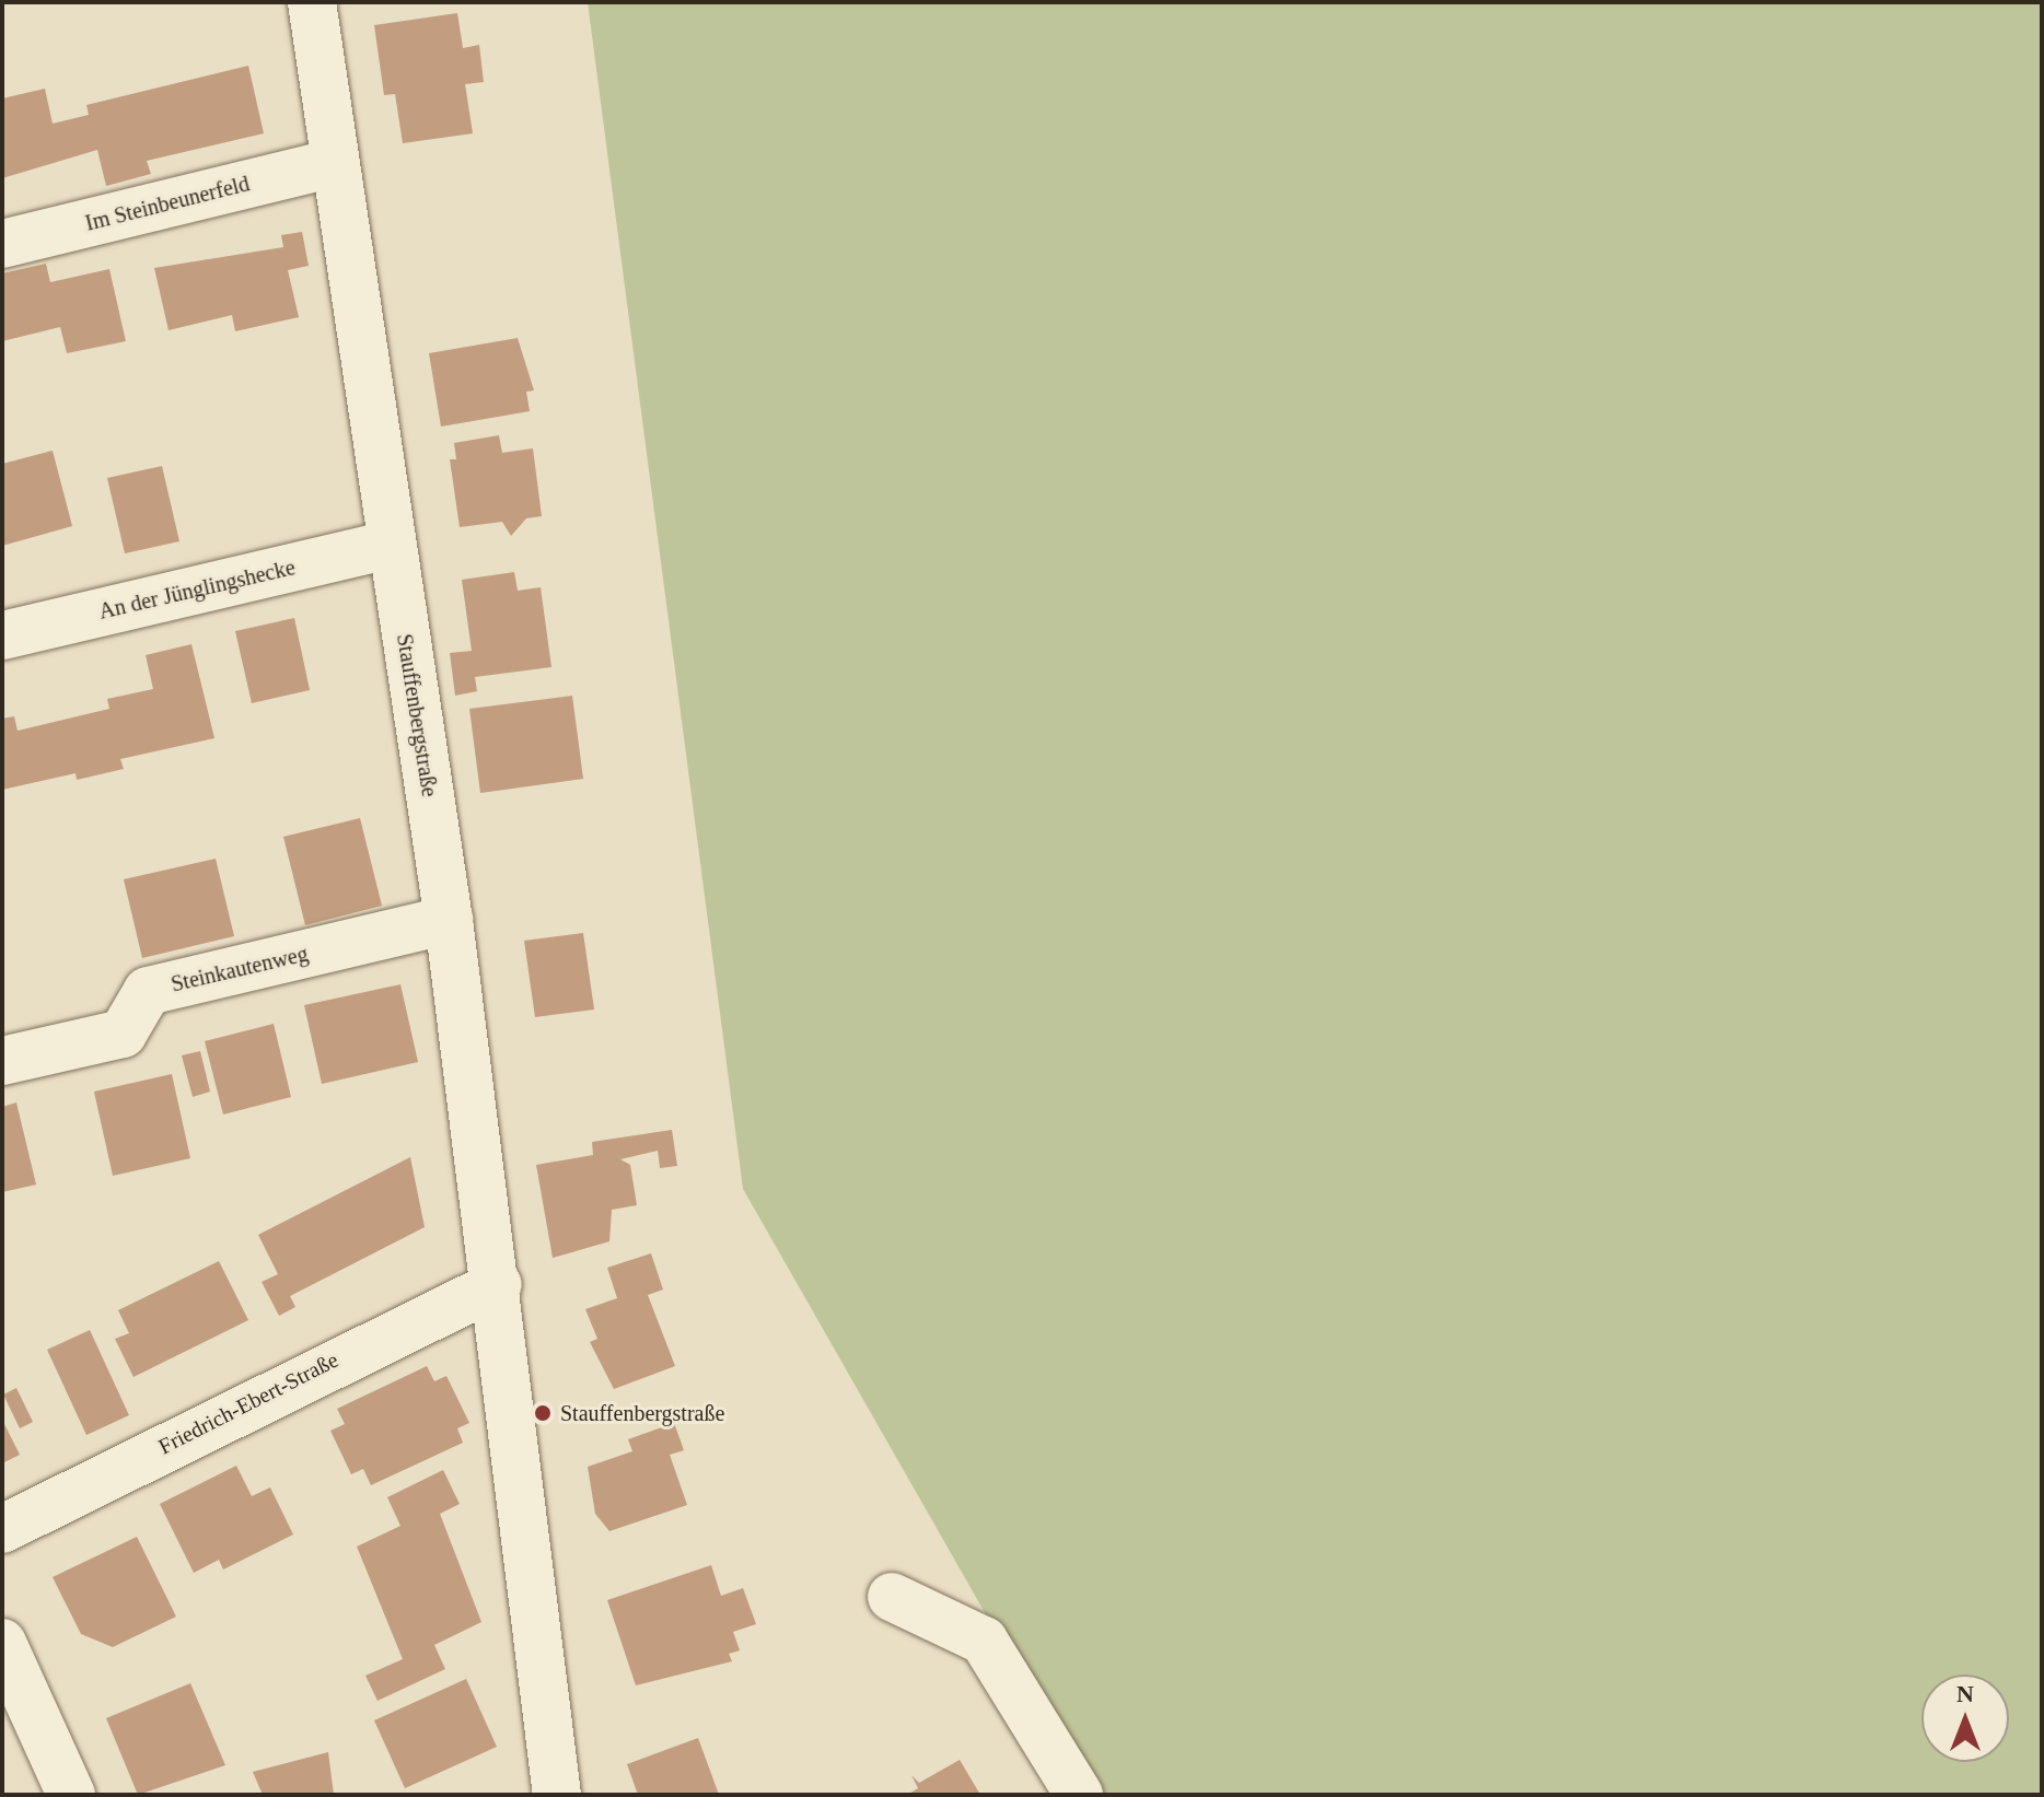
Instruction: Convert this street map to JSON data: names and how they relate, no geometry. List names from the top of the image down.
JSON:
{
  "streets": {
    "street": [
      "Im Steinbeunerfeld",
      "An der Jünglingshecke",
      "Stauffenbergstraße",
      "Steinkautenweg",
      "Friedrich-Ebert-Straße"
    ]
  },
  "crossings": [
    ["Im Steinbeunerfeld", "Stauffenbergstraße"],
    ["An der Jünglingshecke", "Stauffenbergstraße"],
    ["Stauffenbergstraße", "Steinkautenweg"],
    ["Stauffenbergstraße", "Friedrich-Ebert-Straße"]
  ],
  "places": ["Stauffenbergstraße"],
  "north": "top"
}
